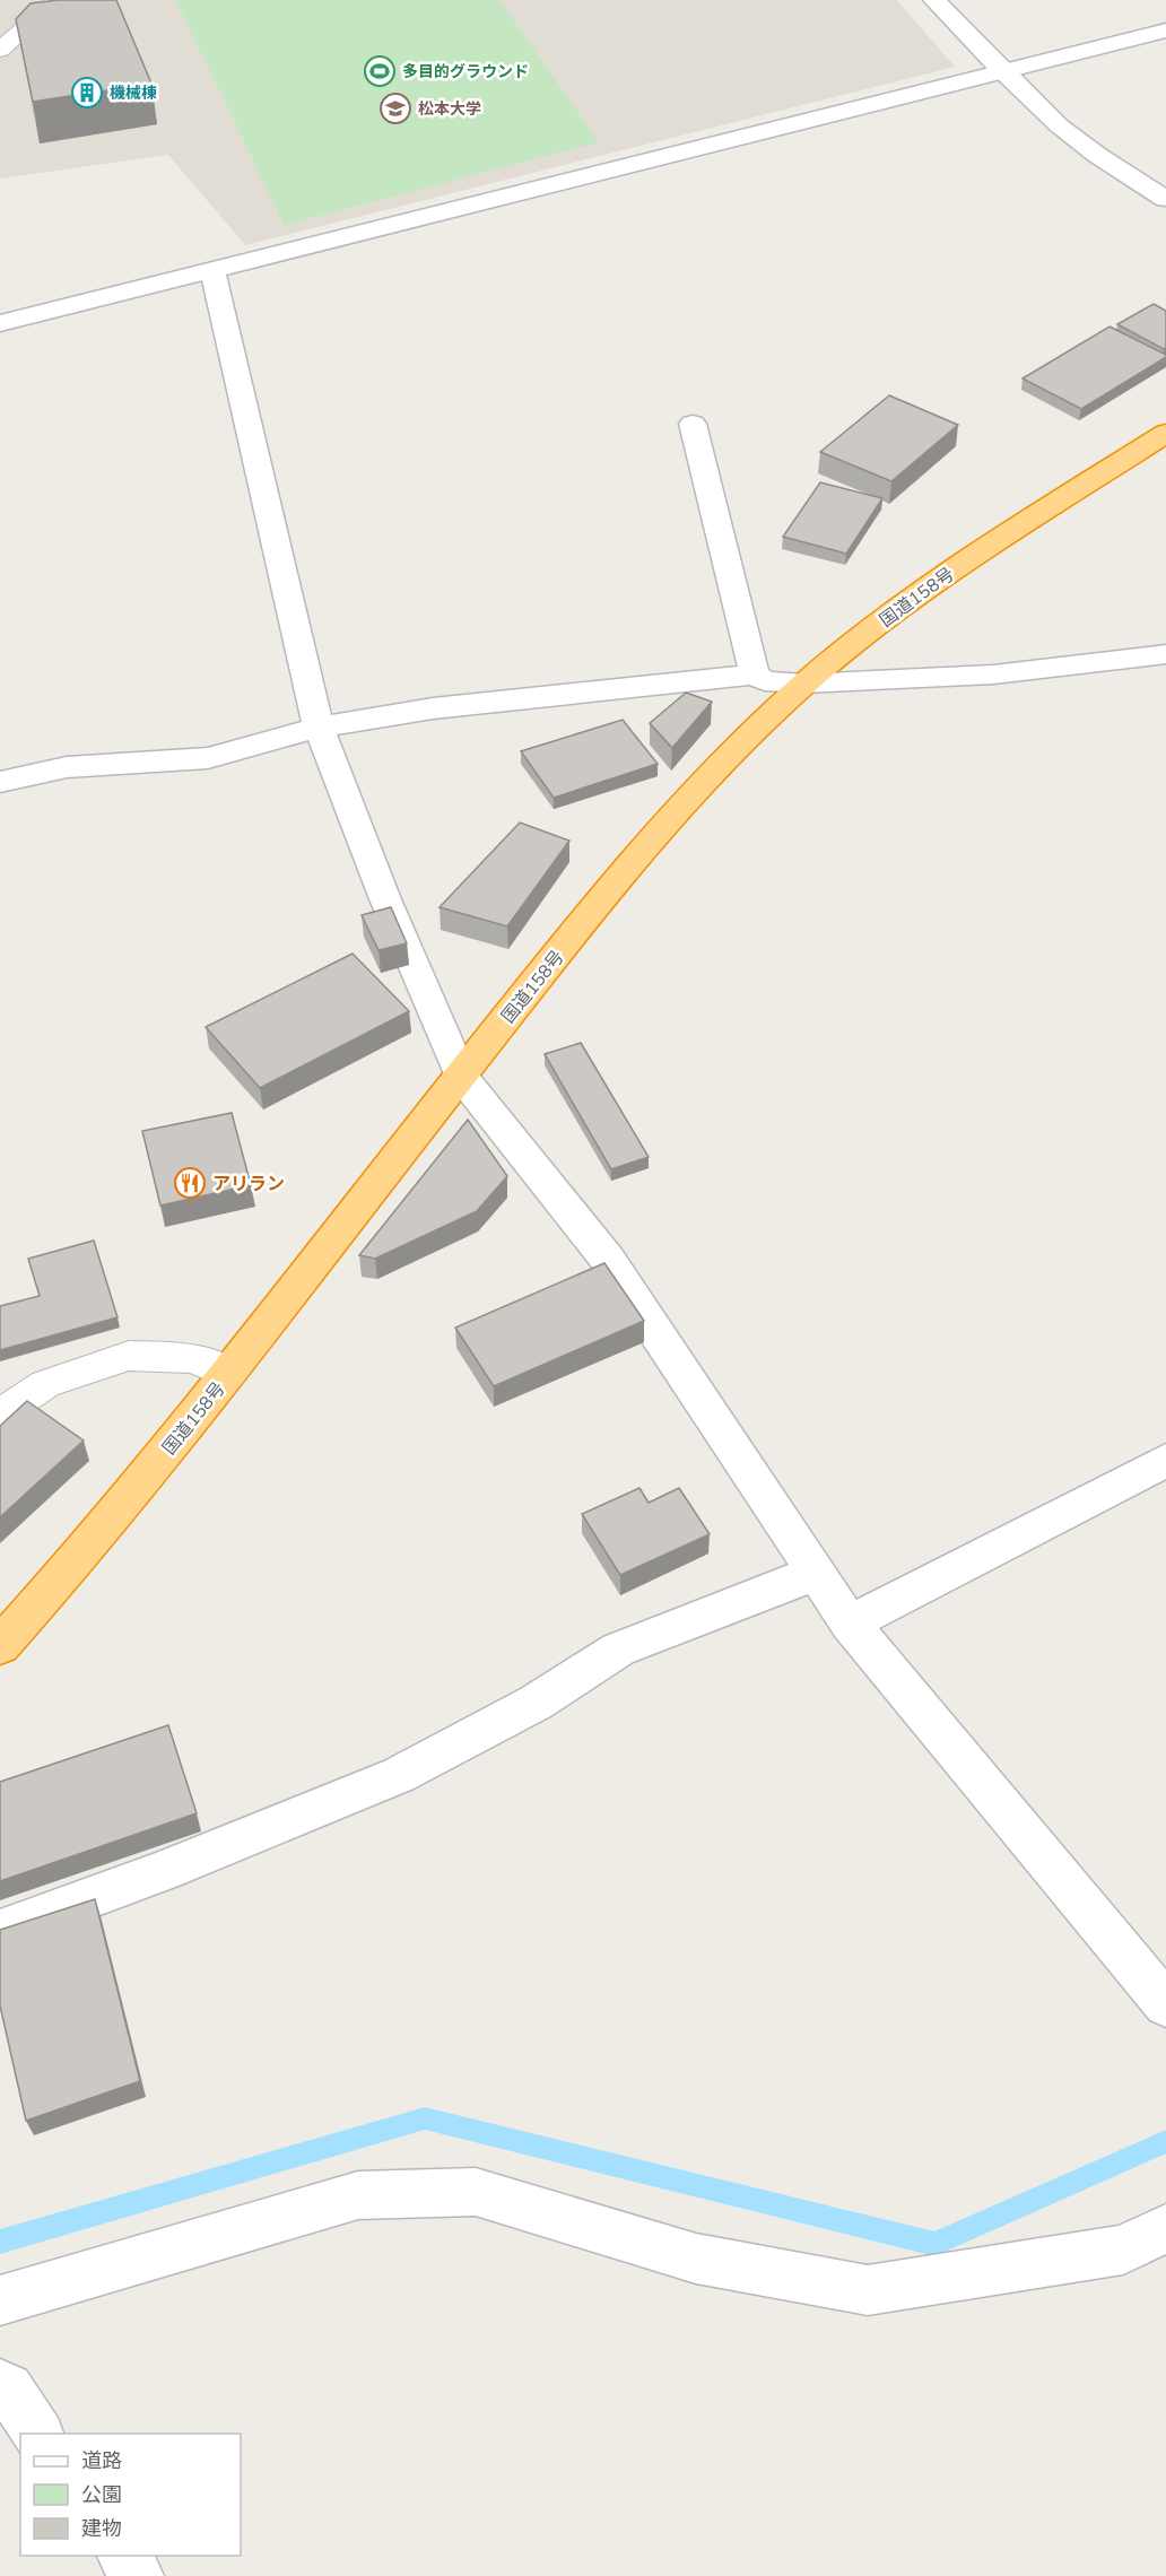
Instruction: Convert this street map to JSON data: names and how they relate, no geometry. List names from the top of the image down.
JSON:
{
  "streets": {
    "highway": ["国道158号"]
  },
  "places": {
    "sports": ["多目的グラウンド"],
    "building": ["機械棟"],
    "school or university": ["松本大学"],
    "restaurant": ["アリラン"]
  },
  "legend": ["道路", "公園", "建物"]
}
